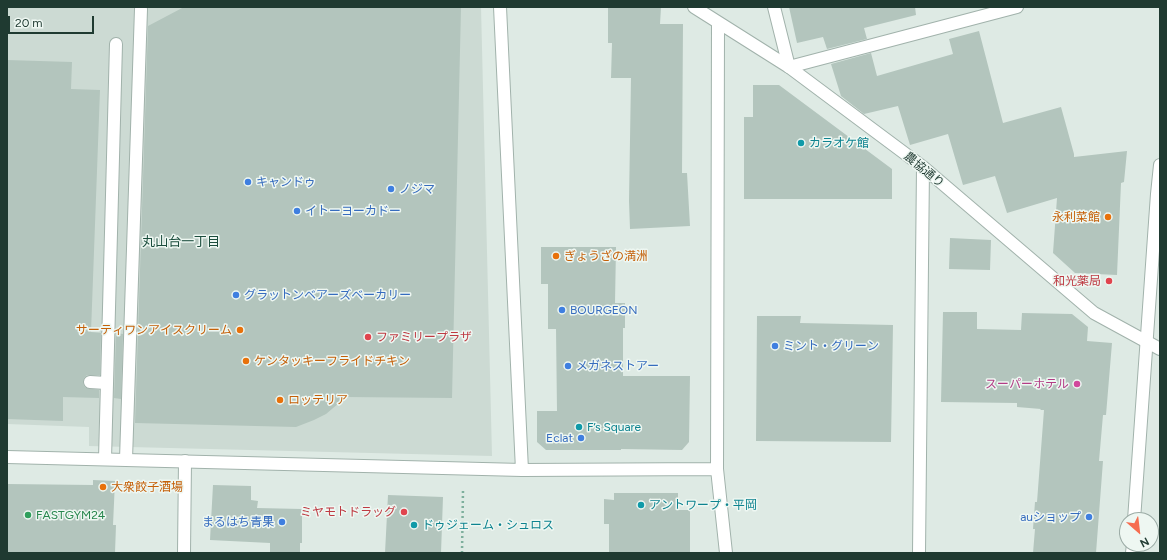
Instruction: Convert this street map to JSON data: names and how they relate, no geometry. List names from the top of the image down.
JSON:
{
  "streets": {
    "street": ["農協通り"]
  },
  "districts": ["丸山台一丁目"],
  "places": [
    "カラオケ館",
    "キャンドゥ",
    "ノジマ",
    "イトーヨーカドー",
    "永利菜館",
    "ぎょうざの満洲",
    "和光薬局",
    "グラットンベアーズベーカリー",
    "BOURGEON",
    "サーティワンアイスクリーム",
    "ファミリープラザ",
    "ミント・グリーン",
    "ケンタッキーフライドチキン",
    "メガネストアー",
    "スーパーホテル",
    "ロッテリア",
    "F’s Square",
    "Eclat",
    "大衆餃子酒場",
    "アントワープ・平岡",
    "ミヤモトドラッグ",
    "FASTGYM24",
    "auショップ",
    "まるはち青果",
    "ドゥジェーム・シュロス"
  ],
  "scale_bar": "20 m",
  "north": "bottom right"
}
